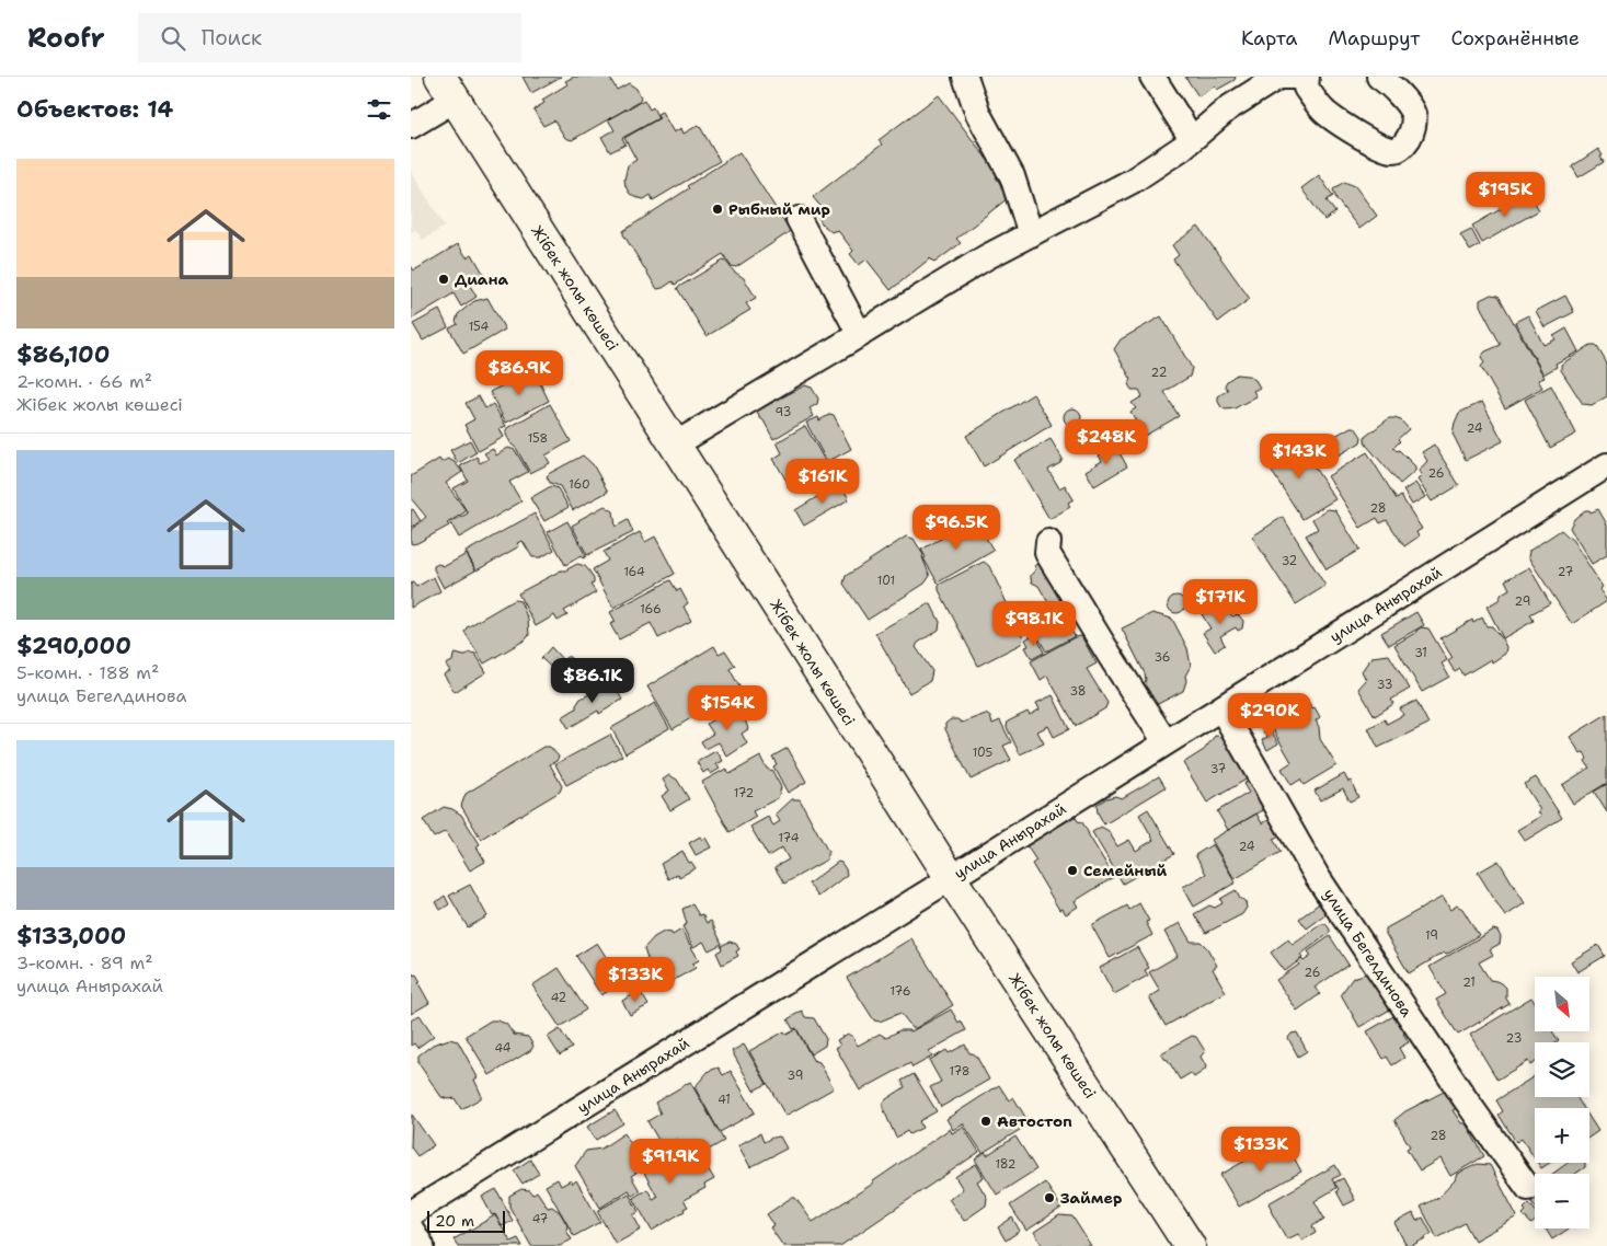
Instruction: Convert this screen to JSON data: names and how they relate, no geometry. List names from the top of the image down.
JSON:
{
  "streets": {
    "highway": ["Жібек жолы көшесі"],
    "street": ["улица Анырахай", "улица Бегелдинова"]
  },
  "crossings": [
    ["Жібек жолы көшесі", "улица Анырахай"],
    ["улица Анырахай", "улица Бегелдинова"]
  ],
  "places": [
    "Рыбный мир",
    "Диана",
    "Семейный",
    "Автостоп",
    "Займер"
  ],
  "house_numbers": [
    "154",
    "22",
    "93",
    "24",
    "158",
    "26",
    "160",
    "28",
    "32",
    "164",
    "27",
    "101",
    "29",
    "166",
    "31",
    "36",
    "33",
    "38",
    "105",
    "37",
    "172",
    "174",
    "24",
    "19",
    "26",
    "21",
    "176",
    "42",
    "23",
    "44",
    "178",
    "39",
    "41",
    "28",
    "182",
    "47"
  ],
  "scale_bar": "20 m",
  "north": "bottom right",
  "page": {
    "header": "Roofr",
    "search": "Поиск",
    "nav": ["Карта", "Маршрут", "Сохранённые"],
    "heading": "Объектов: 14",
    "list": [
      {
        "name": "$86,100",
        "note": "2-комн. · 66 m² · Жібек жолы көшесі"
      },
      {
        "name": "$290,000",
        "note": "5-комн. · 188 m² · улица Бегелдинова"
      },
      {
        "name": "$133,000",
        "note": "3-комн. · 89 m² · улица Анырахай"
      }
    ],
    "price": [
      "$195K",
      "$86.9K",
      "$248K",
      "$143K",
      "$161K",
      "$96.5K",
      "$171K",
      "$98.1K",
      "$86.1K",
      "$154K",
      "$290K",
      "$133K",
      "$133K",
      "$91.9K"
    ],
    "map_buttons": ["+", "−"],
    "scale": "20 m"
  }
}
